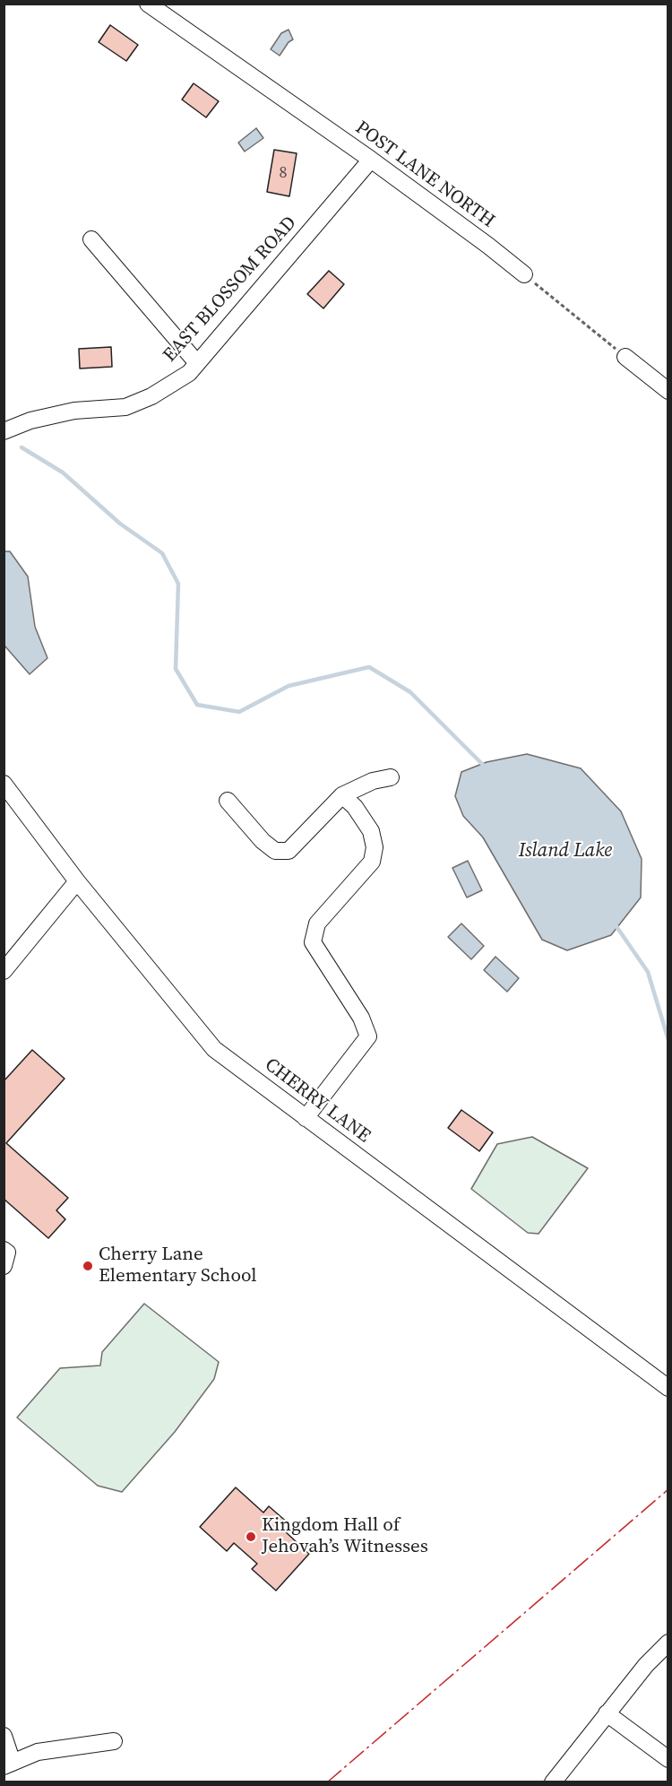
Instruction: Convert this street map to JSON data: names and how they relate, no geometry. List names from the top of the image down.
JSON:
{
  "streets": {
    "street": ["POST LANE NORTH", "EAST BLOSSOM ROAD", "CHERRY LANE"]
  },
  "crossings": [
    ["POST LANE NORTH", "EAST BLOSSOM ROAD"]
  ],
  "water": ["Island Lake"],
  "places": ["Cherry Lane Elementary School", "Kingdom Hall of Jehovah’s Witnesses"],
  "house_numbers": ["8"]
}
